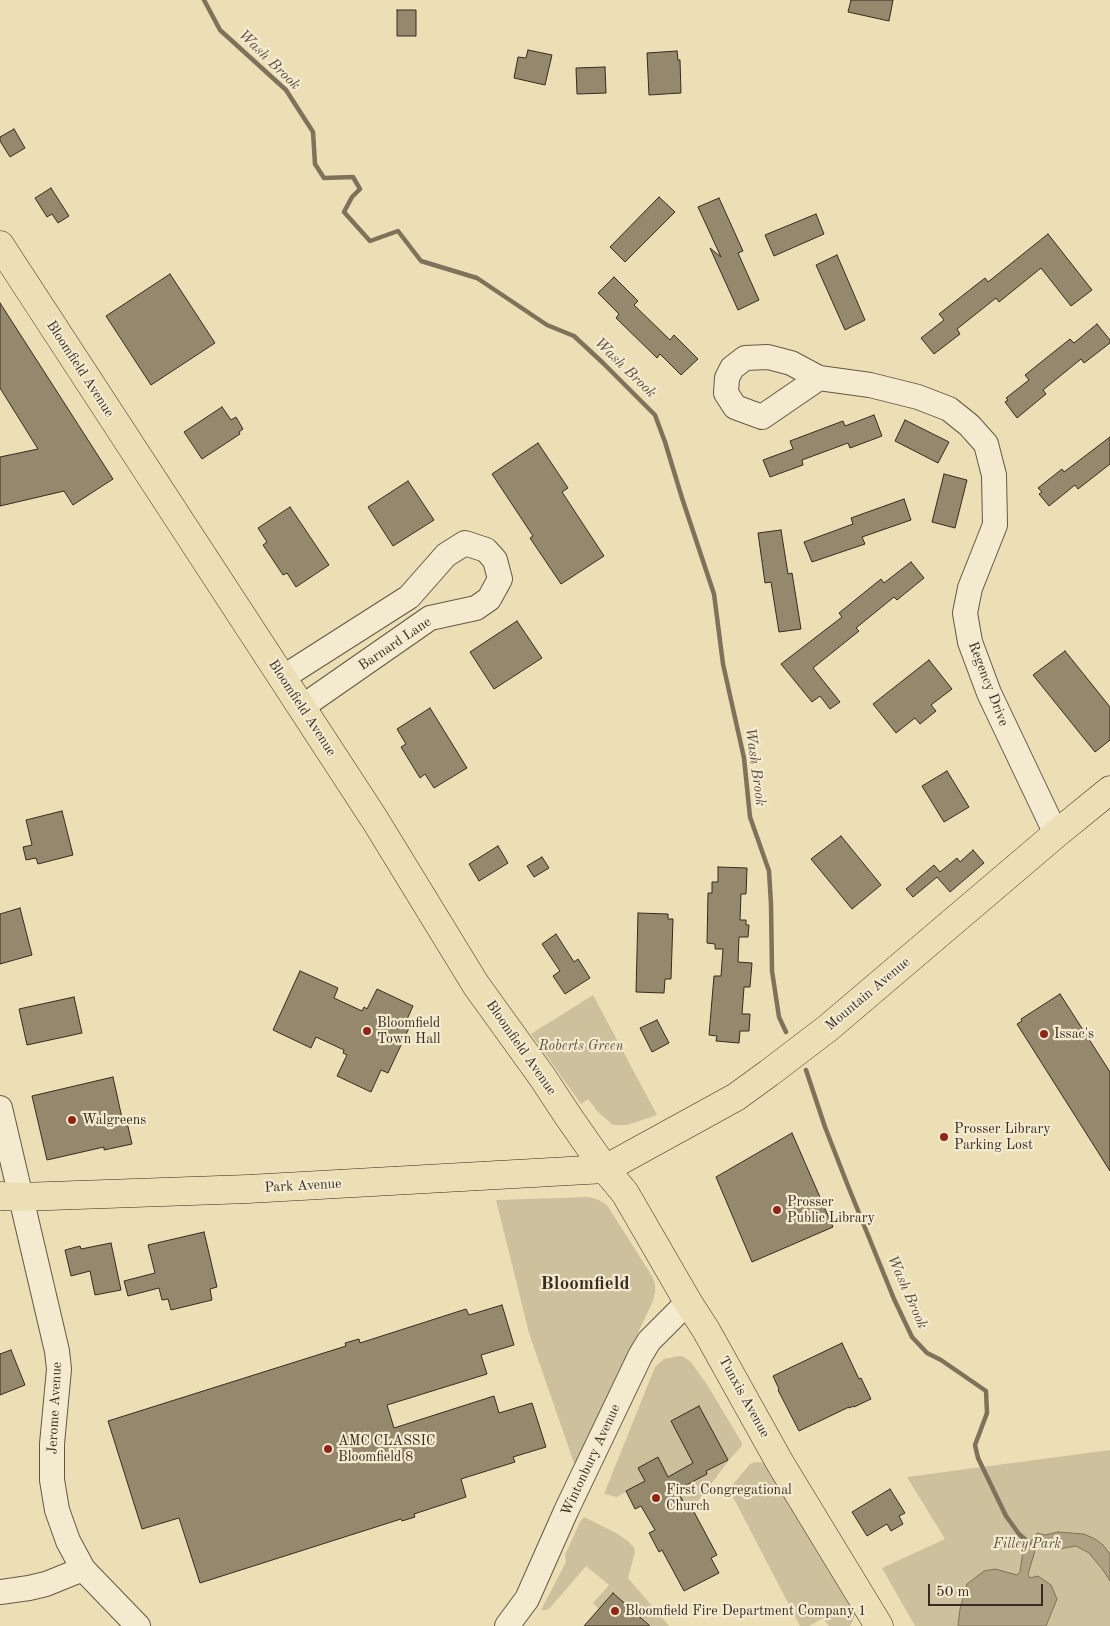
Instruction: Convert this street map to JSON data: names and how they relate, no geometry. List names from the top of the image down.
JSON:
{
  "streets": {
    "main road": [
      "Bloomfield Avenue",
      "Mountain Avenue",
      "Park Avenue",
      "Tunxis Avenue"
    ],
    "street": [
      "Barnard Lane",
      "Regency Drive",
      "Jerome Avenue",
      "Wintonbury Avenue"
    ]
  },
  "crossings": [
    ["Bloomfield Avenue", "Barnard Lane"],
    ["Bloomfield Avenue", "Mountain Avenue"],
    ["Bloomfield Avenue", "Park Avenue"],
    ["Bloomfield Avenue", "Tunxis Avenue"],
    ["Regency Drive", "Mountain Avenue"],
    ["Mountain Avenue", "Park Avenue"],
    ["Mountain Avenue", "Tunxis Avenue"],
    ["Park Avenue", "Tunxis Avenue"],
    ["Park Avenue", "Jerome Avenue"],
    ["Tunxis Avenue", "Wintonbury Avenue"]
  ],
  "districts": ["Bloomfield"],
  "water": ["Wash Brook"],
  "parks": ["Roberts Green", "Filley Park"],
  "places": [
    "Bloomfield Town Hall",
    "Issac's",
    "Walgreens",
    "Prosser Library Parking Lost",
    "Prosser Public Library",
    "AMC CLASSIC Bloomfield 8",
    "First Congregational Church",
    "Bloomfield Fire Department Company 1"
  ],
  "scale_bar": "50 m"
}
